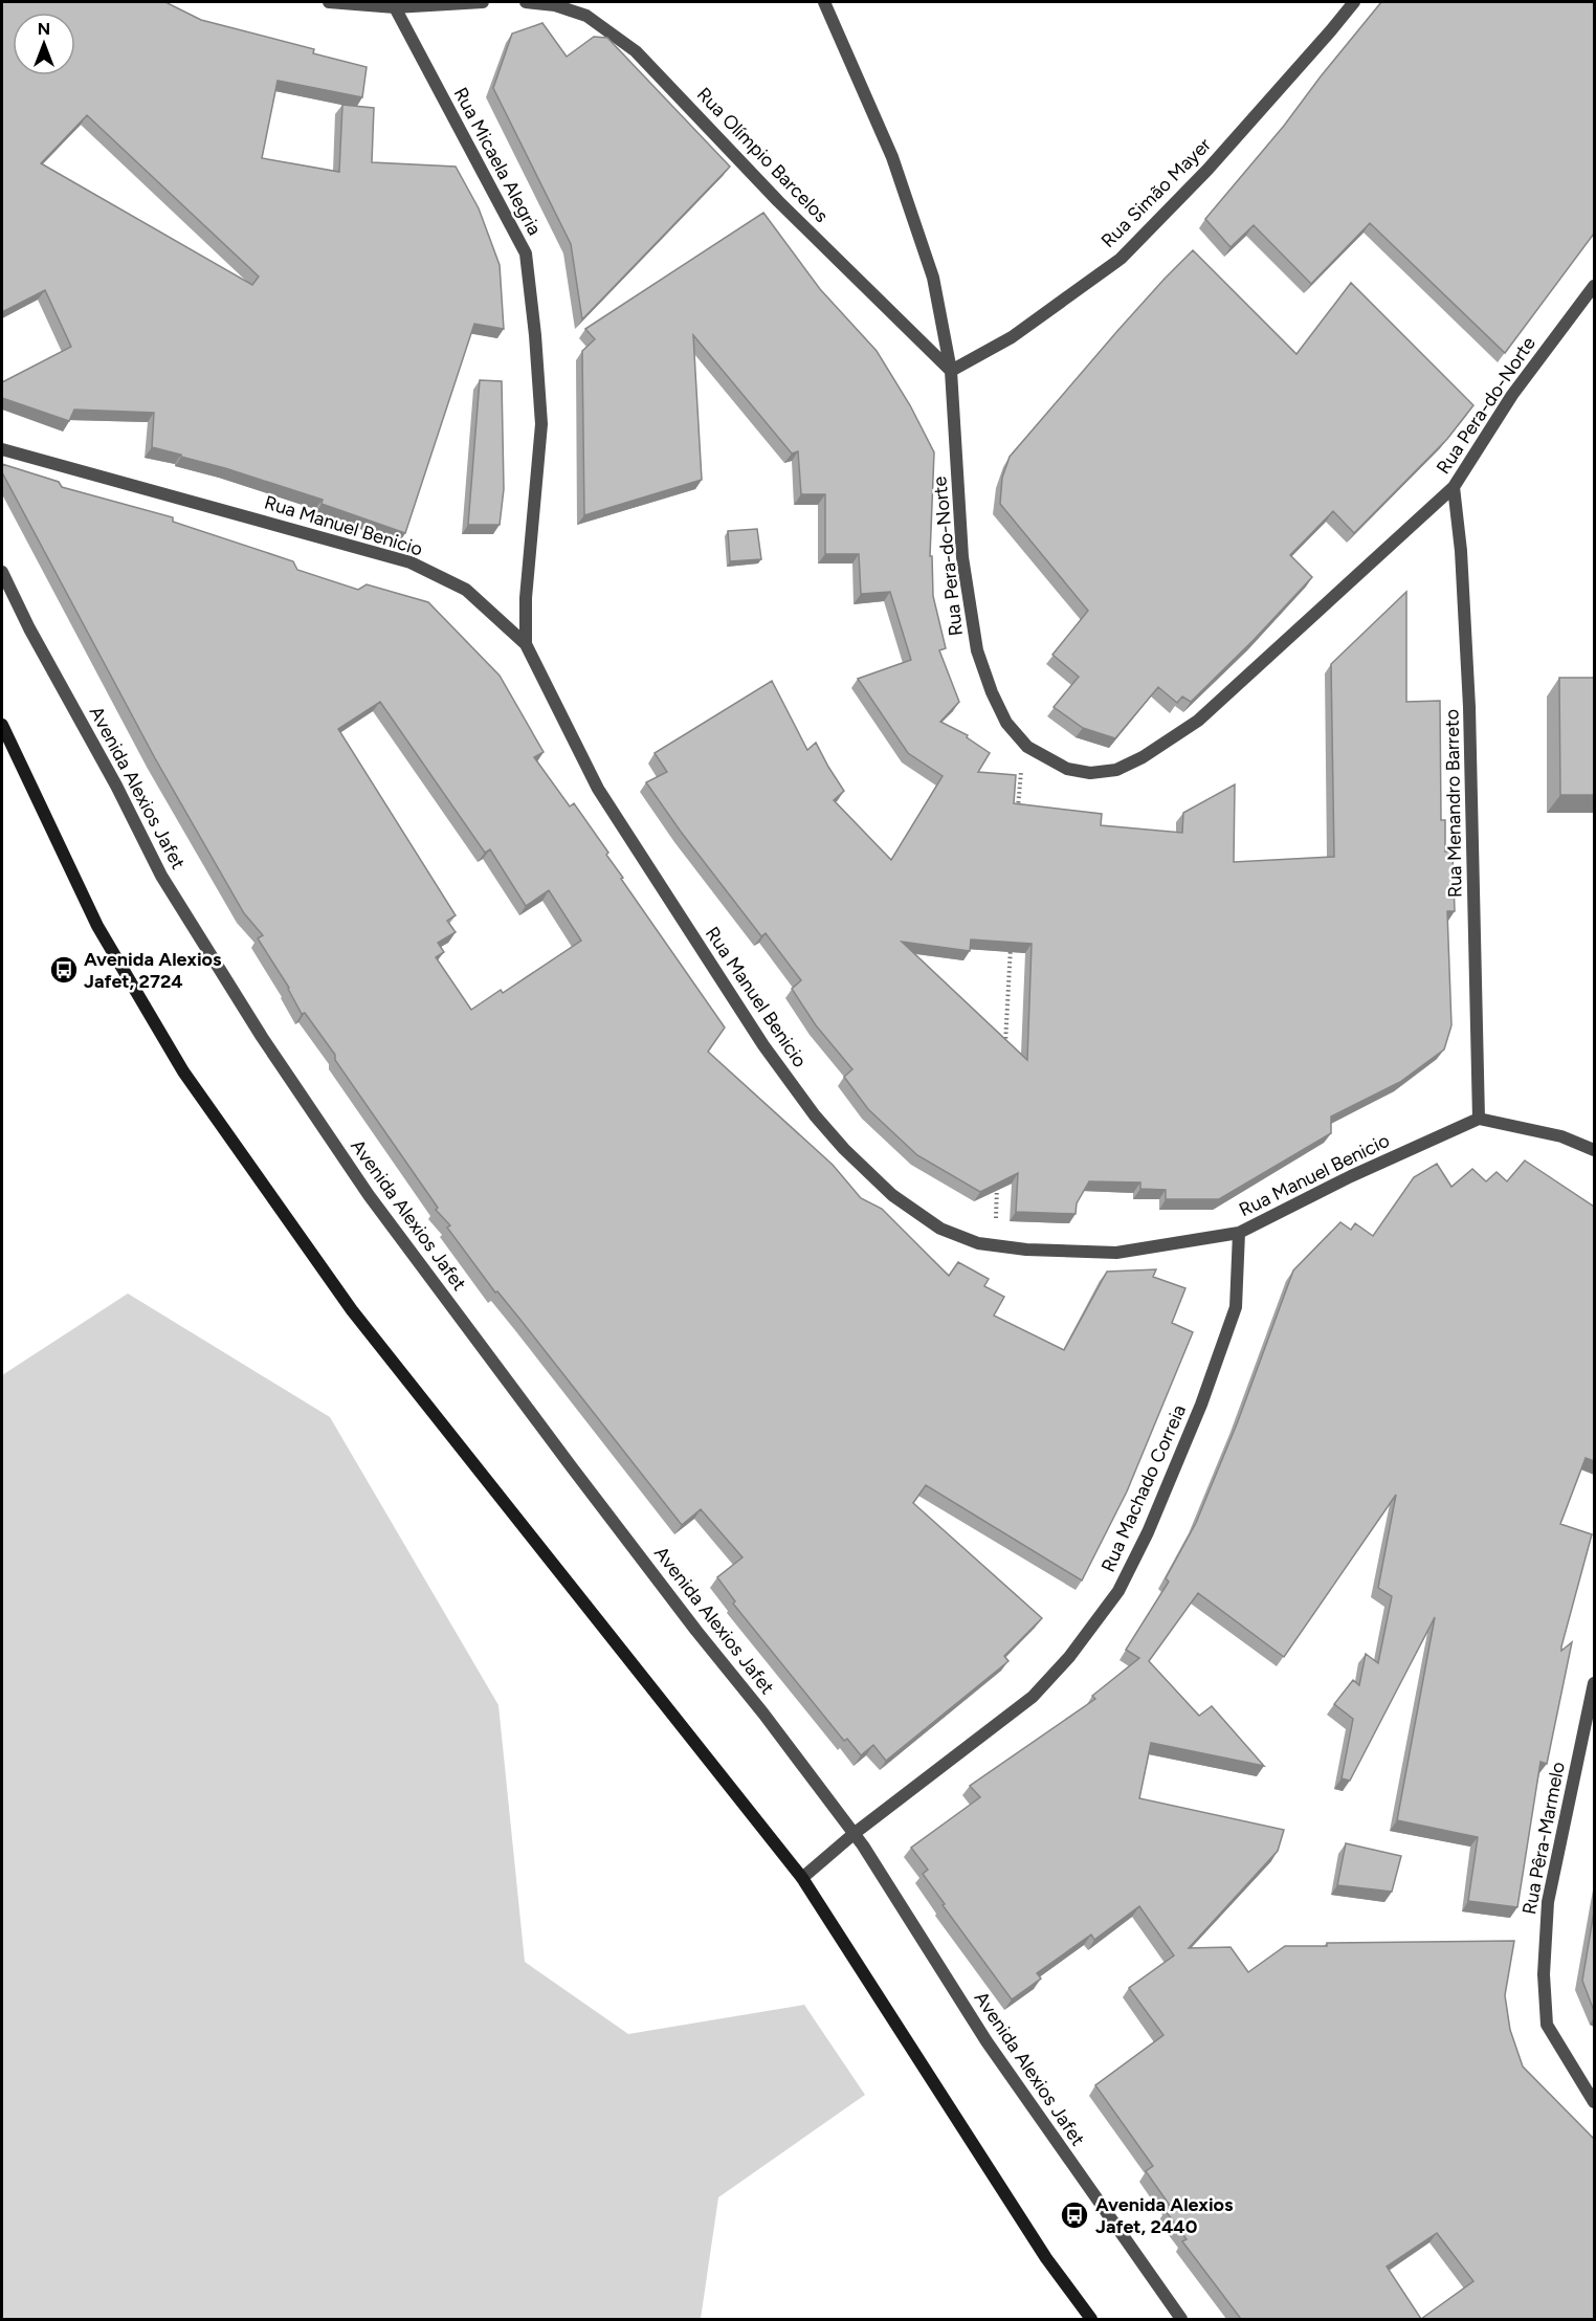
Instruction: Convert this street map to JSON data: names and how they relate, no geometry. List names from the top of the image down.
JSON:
{
  "streets": {
    "street": [
      "Rua Olímpio Barcelos",
      "Rua Micaela Alegria",
      "Rua Simão Mayer",
      "Rua Pera-do-Norte",
      "Rua Manuel Benicio",
      "Avenida Alexios Jafet",
      "Rua Menandro Barreto",
      "Rua Machado Correia",
      "Rua Pêra-Marmelo"
    ]
  },
  "crossings": [
    ["Rua Olímpio Barcelos", "Rua Simão Mayer"],
    ["Rua Olímpio Barcelos", "Rua Pera-do-Norte"],
    ["Rua Micaela Alegria", "Rua Manuel Benicio"],
    ["Rua Simão Mayer", "Rua Pera-do-Norte"],
    ["Rua Pera-do-Norte", "Rua Menandro Barreto"],
    ["Rua Manuel Benicio", "Rua Menandro Barreto"],
    ["Rua Manuel Benicio", "Rua Machado Correia"],
    ["Avenida Alexios Jafet", "Rua Machado Correia"]
  ],
  "places": {
    "bus stop": ["Avenida Alexios Jafet, 2724", "Avenida Alexios Jafet, 2440"]
  },
  "north": "top"
}
